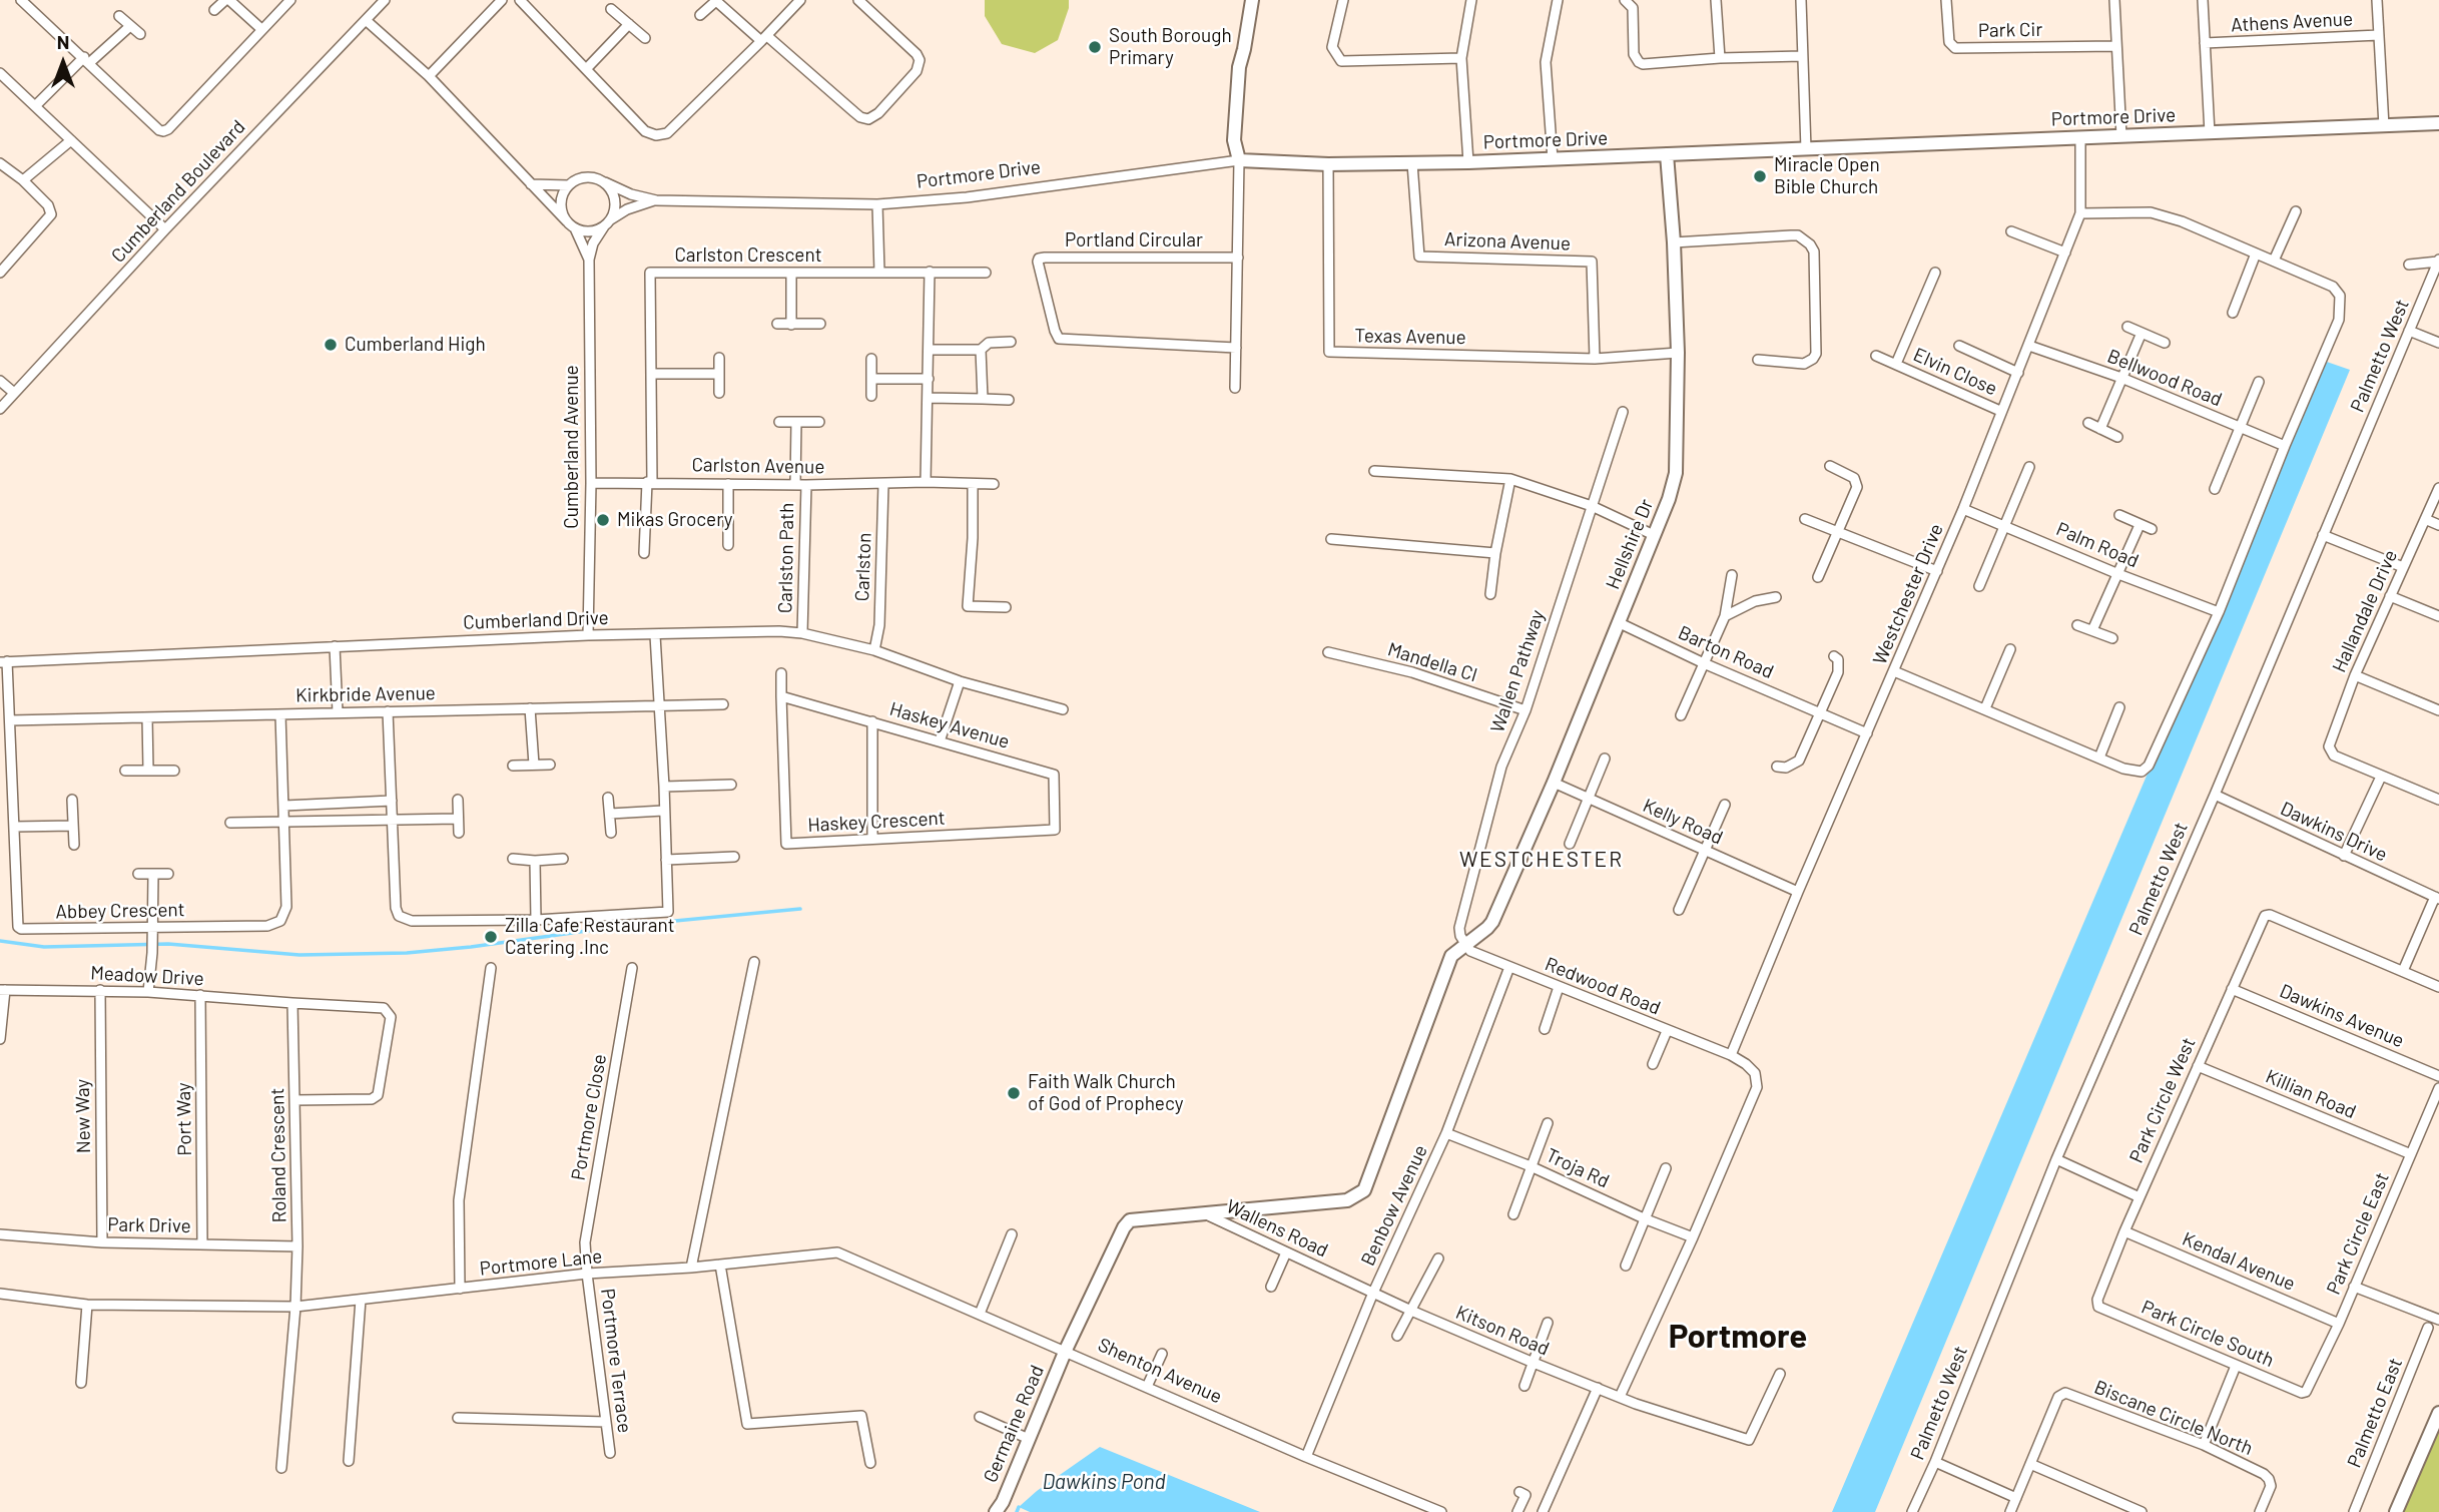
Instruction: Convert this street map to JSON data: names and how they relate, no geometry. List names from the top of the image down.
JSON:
{
  "streets": {
    "street": [
      "Athens Avenue",
      "Park Cir",
      "Portmore Drive",
      "Cumberland Boulevard",
      "Portland Circular",
      "Arizona Avenue",
      "Carlston Crescent",
      "Texas Avenue",
      "Palmetto West",
      "Elvin Close",
      "Bellwood Road",
      "Cumberland Avenue",
      "Carlston Avenue",
      "Hellshire Dr",
      "Palm Road",
      "Carlston Path",
      "Carlston",
      "Westchester Drive",
      "Hallandale Drive",
      "Cumberland Drive",
      "Barton Road",
      "Mandella Cl",
      "Wallen Pathway",
      "Kirkbride Avenue",
      "Haskey Avenue",
      "Haskey Crescent",
      "Kelly Road",
      "Dawkins Drive",
      "Abbey Crescent",
      "Meadow Drive",
      "Redwood Road",
      "Dawkins Avenue",
      "Killian Road",
      "Park Circle West",
      "New Way",
      "Portmore Close",
      "Port Way",
      "Roland Crescent",
      "Troja Rd",
      "Benbow Avenue",
      "Park Drive",
      "Wallens Road",
      "Park Circle East",
      "Kendal Avenue",
      "Portmore Lane",
      "Kitson Road",
      "Park Circle South",
      "Portmore Terrace",
      "Shenton Avenue",
      "Palmetto East",
      "Biscane Circle North",
      "Germaine Road"
    ]
  },
  "crossings": [
    ["Portmore Drive", "Arizona Avenue"],
    ["Portmore Drive", "Texas Avenue"],
    ["Portmore Drive", "Cumberland Avenue"],
    ["Portmore Drive", "Hellshire Dr"],
    ["Portmore Drive", "Westchester Drive"],
    ["Cumberland Boulevard", "Cumberland Avenue"],
    ["Arizona Avenue", "Texas Avenue"],
    ["Carlston Crescent", "Carlston Avenue"],
    ["Texas Avenue", "Hellshire Dr"],
    ["Palmetto West", "Dawkins Drive"],
    ["Elvin Close", "Westchester Drive"],
    ["Bellwood Road", "Westchester Drive"],
    ["Cumberland Avenue", "Carlston Avenue"],
    ["Cumberland Avenue", "Cumberland Drive"],
    ["Carlston Avenue", "Carlston Path"],
    ["Carlston Avenue", "Carlston"],
    ["Hellshire Dr", "Barton Road"],
    ["Hellshire Dr", "Wallen Pathway"],
    ["Hellshire Dr", "Kelly Road"],
    ["Hellshire Dr", "Redwood Road"],
    ["Palm Road", "Westchester Drive"],
    ["Carlston Path", "Cumberland Drive"],
    ["Carlston", "Cumberland Drive"],
    ["Westchester Drive", "Barton Road"],
    ["Westchester Drive", "Kelly Road"],
    ["Westchester Drive", "Redwood Road"],
    ["Cumberland Drive", "Abbey Crescent"],
    ["Mandella Cl", "Wallen Pathway"],
    ["Wallen Pathway", "Redwood Road"],
    ["Kirkbride Avenue", "Abbey Crescent"],
    ["Haskey Avenue", "Haskey Crescent"],
    ["Meadow Drive", "New Way"],
    ["Meadow Drive", "Port Way"],
    ["Meadow Drive", "Roland Crescent"],
    ["Redwood Road", "Benbow Avenue"],
    ["Dawkins Avenue", "Park Circle West"],
    ["Killian Road", "Park Circle West"],
    ["Killian Road", "Park Circle East"],
    ["Park Circle West", "Kendal Avenue"],
    ["Park Circle West", "Park Circle South"],
    ["New Way", "Park Drive"],
    ["Portmore Close", "Portmore Lane"],
    ["Portmore Close", "Portmore Terrace"],
    ["Port Way", "Park Drive"],
    ["Roland Crescent", "Park Drive"],
    ["Roland Crescent", "Portmore Lane"],
    ["Troja Rd", "Benbow Avenue"],
    ["Benbow Avenue", "Wallens Road"],
    ["Benbow Avenue", "Kitson Road"],
    ["Benbow Avenue", "Shenton Avenue"],
    ["Wallens Road", "Kitson Road"],
    ["Wallens Road", "Shenton Avenue"],
    ["Park Circle East", "Kendal Avenue"],
    ["Park Circle East", "Park Circle South"],
    ["Portmore Lane", "Portmore Terrace"],
    ["Portmore Lane", "Shenton Avenue"],
    ["Portmore Lane", "Germaine Road"],
    ["Shenton Avenue", "Germaine Road"]
  ],
  "districts": ["WESTCHESTER", "Portmore"],
  "water": ["Dawkins Pond"],
  "places": [
    "South Borough Primary",
    "Miracle Open Bible Church",
    "Cumberland High",
    "Mikas Grocery",
    "Zilla Cafe Restaurant Catering .Inc",
    "Faith Walk Church of God of Prophecy"
  ],
  "north": "top"
}
